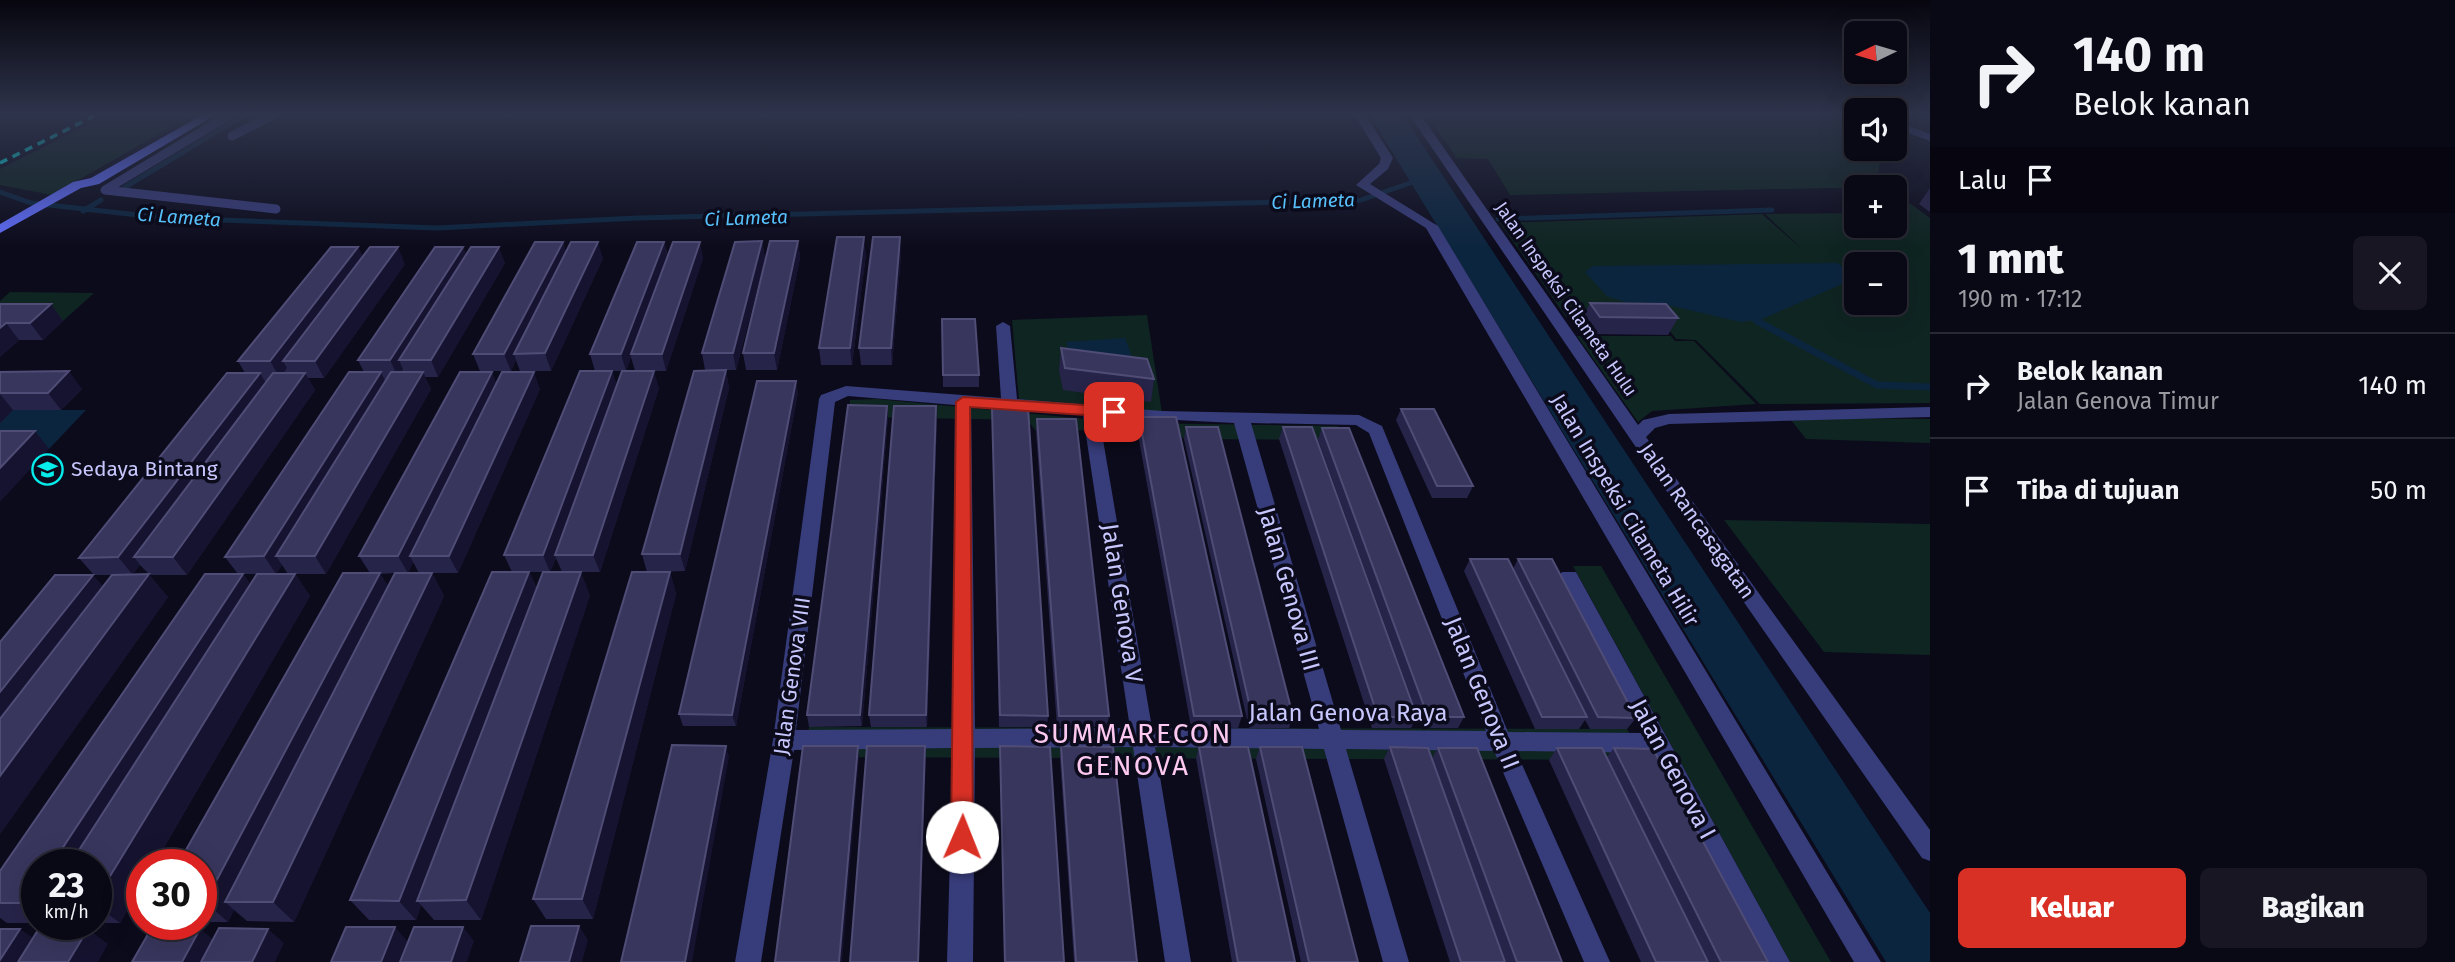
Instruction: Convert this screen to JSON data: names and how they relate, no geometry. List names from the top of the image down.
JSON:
{
  "streets": {
    "street": [
      "Jalan Inspeksi Cilameta Hulu",
      "Jalan Inspeksi Cilameta Hilir",
      "Jalan Rancasagatan",
      "Jalan Genova III",
      "Jalan Genova V",
      "Jalan Genova VIII",
      "Jalan Genova II",
      "Jalan Genova Raya",
      "Jalan Genova I"
    ]
  },
  "crossings": [
    ["Jalan Inspeksi Cilameta Hulu", "Jalan Rancasagatan"],
    ["Jalan Genova III", "Jalan Genova II"],
    ["Jalan Genova III", "Jalan Genova Raya"],
    ["Jalan Genova V", "Jalan Genova Raya"],
    ["Jalan Genova VIII", "Jalan Genova Raya"],
    ["Jalan Genova II", "Jalan Genova Raya"],
    ["Jalan Genova Raya", "Jalan Genova I"]
  ],
  "districts": ["SUMMARECON GENOVA"],
  "water": ["Ci Lameta"],
  "places": {
    "school or university": ["Sedaya Bintang"]
  },
  "north": "left",
  "page": {
    "turn": ["140 m", "Belok kanan"],
    "map_buttons": ["+", "−"],
    "then": "Lalu",
    "heading": ["1 mnt", "190 m · 17:12"],
    "list": [
      {
        "name": "Belok kanan",
        "note": "Jalan Genova Timur",
        "value": "140 m"
      },
      {
        "name": "Tiba di tujuan",
        "value": "50 m"
      }
    ],
    "speed": "23 km/h",
    "limit": "30",
    "buttons": ["Keluar", "Bagikan"]
  }
}
